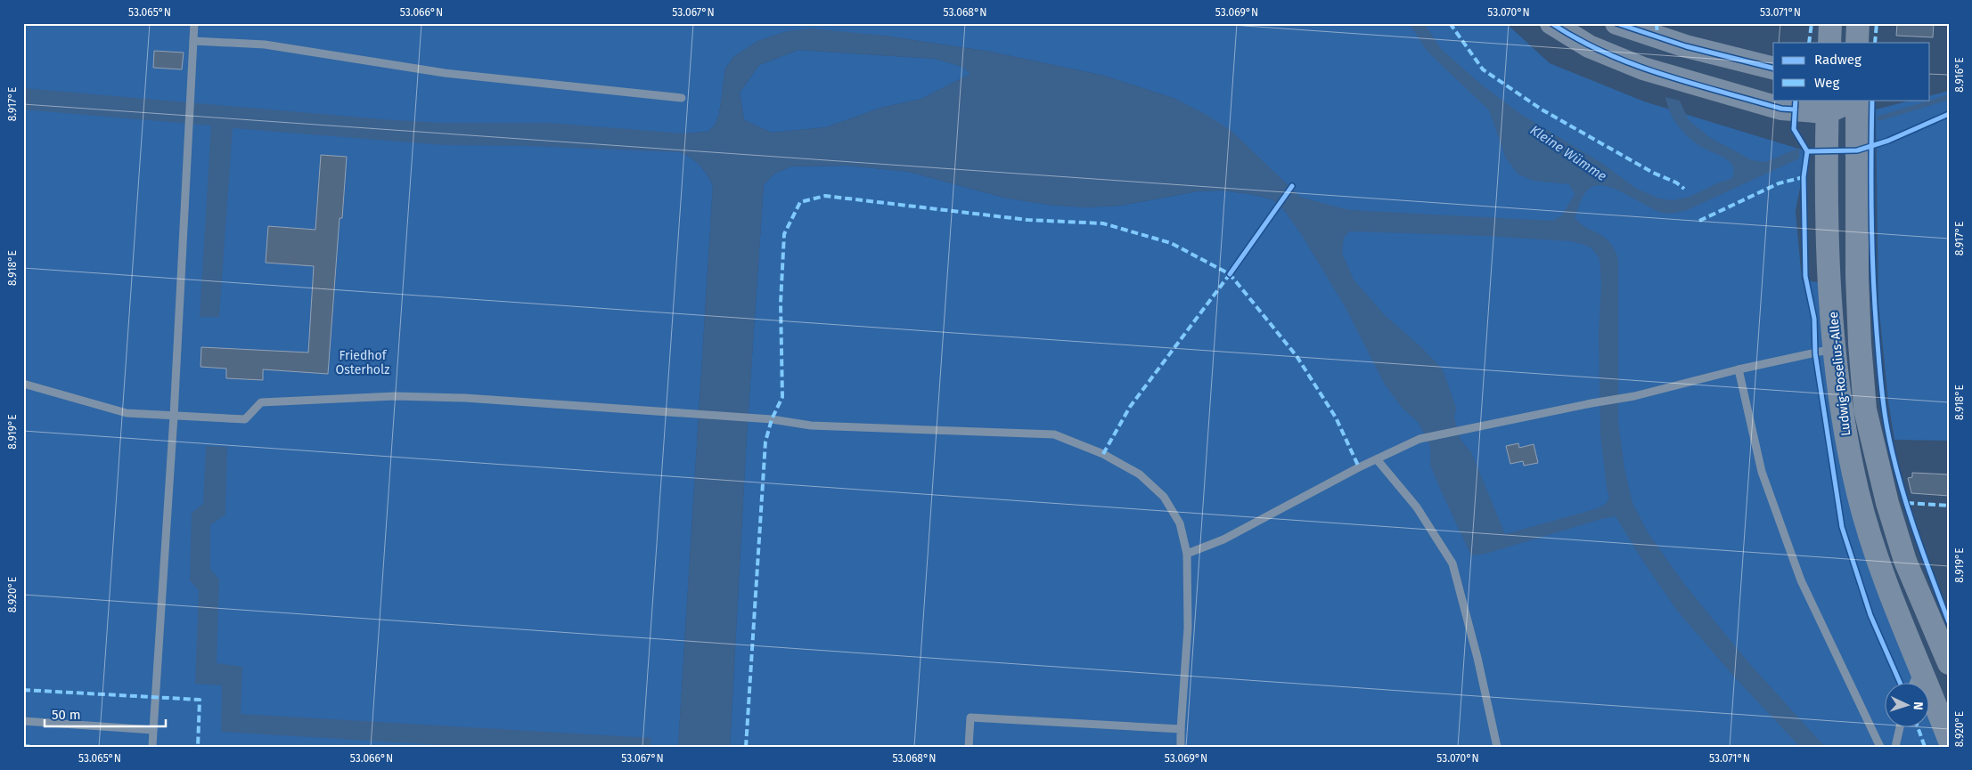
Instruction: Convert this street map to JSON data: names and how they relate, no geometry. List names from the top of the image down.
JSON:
{
  "streets": {
    "main road": ["Ludwig-Roselius-Allee"]
  },
  "water": ["Kleine Wümme"],
  "parks": ["Friedhof Osterholz"],
  "legend": ["Radweg", "Weg"],
  "scale_bar": "50 m",
  "north": "right",
  "coordinates": [
    "53.065°N",
    "53.066°N",
    "53.067°N",
    "53.068°N",
    "53.069°N",
    "53.070°N",
    "53.071°N",
    "8.916°E",
    "8.917°E",
    "8.918°E",
    "8.919°E",
    "8.920°E"
  ]
}
